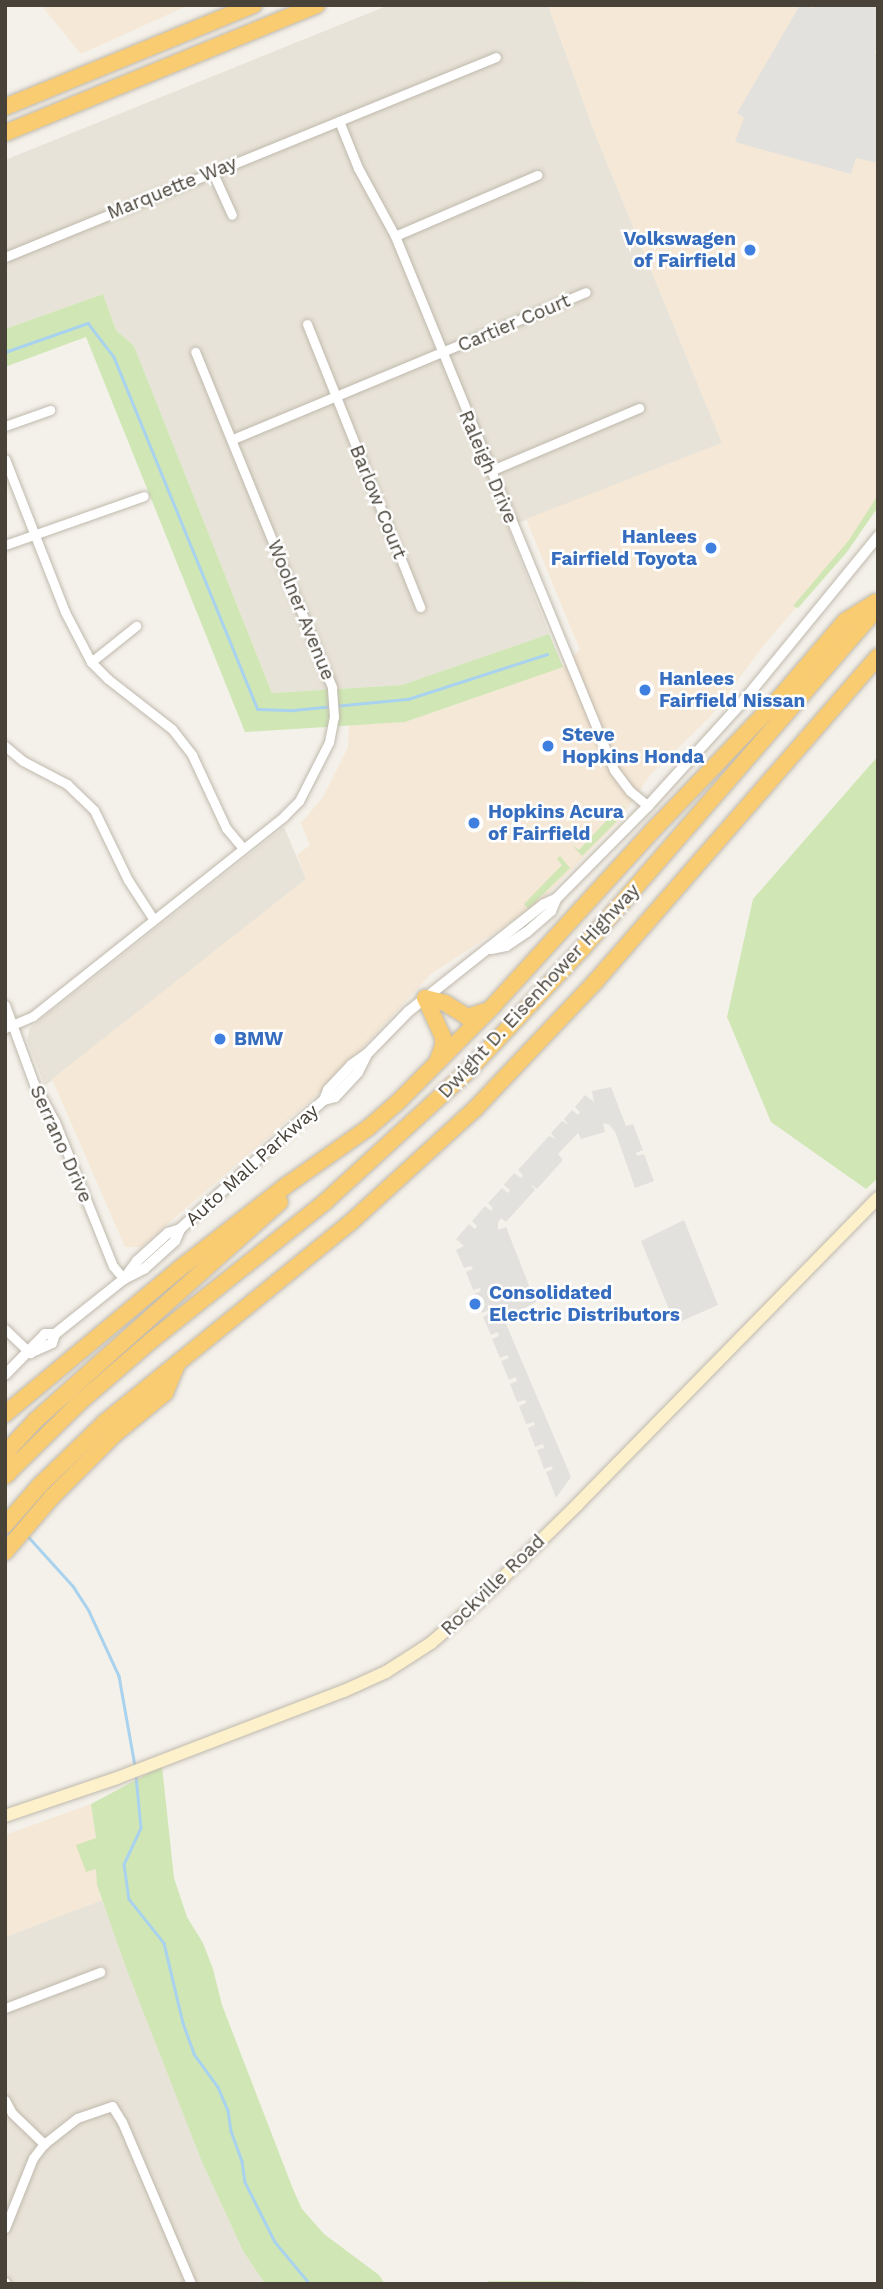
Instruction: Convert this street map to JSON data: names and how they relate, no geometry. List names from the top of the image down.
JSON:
{
  "streets": {
    "highway": ["Dwight D. Eisenhower Highway"],
    "main road": ["Rockville Road"],
    "street": [
      "Marquette Way",
      "Cartier Court",
      "Raleigh Drive",
      "Barlow Court",
      "Woolner Avenue",
      "Serrano Drive",
      "Auto Mall Parkway"
    ]
  },
  "crossings": [
    ["Marquette Way", "Raleigh Drive"],
    ["Cartier Court", "Raleigh Drive"],
    ["Raleigh Drive", "Auto Mall Parkway"],
    ["Woolner Avenue", "Serrano Drive"],
    ["Serrano Drive", "Auto Mall Parkway"]
  ],
  "places": [
    "Volkswagen of Fairfield",
    "Hanlees Fairfield Toyota",
    "Hanlees Fairfield Nissan",
    "Steve Hopkins Honda",
    "Hopkins Acura of Fairfield",
    "BMW",
    "Consolidated Electric Distributors"
  ]
}
